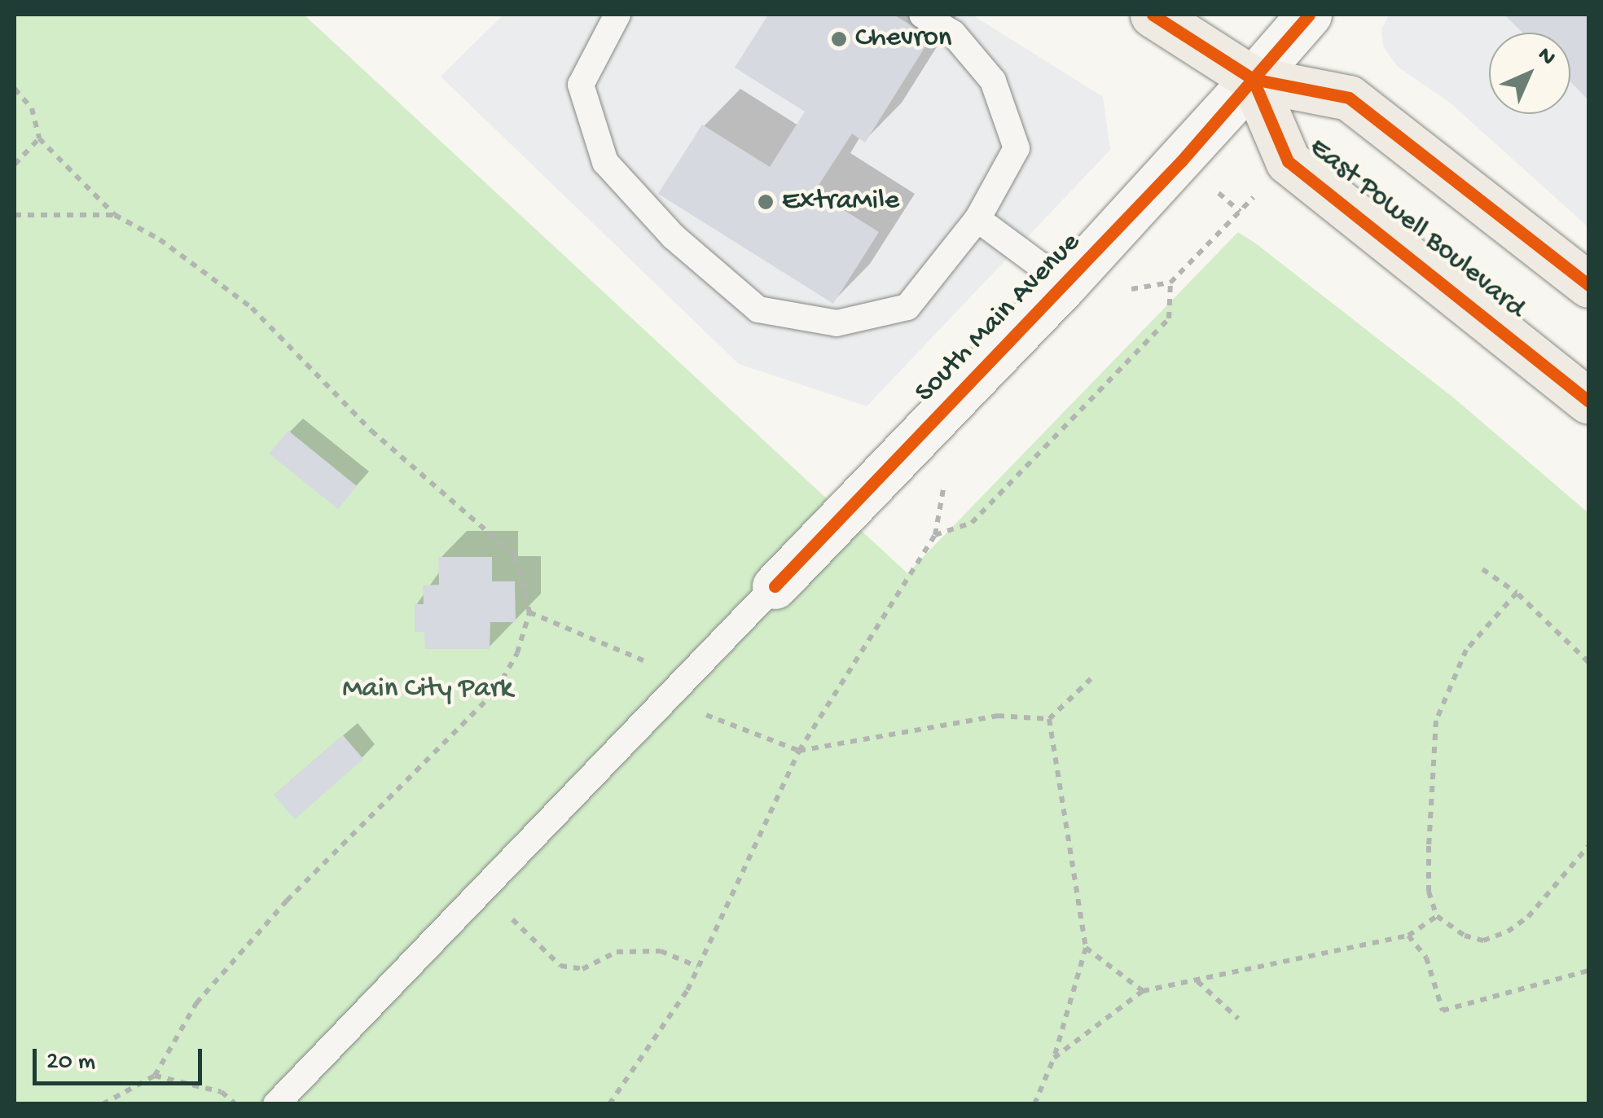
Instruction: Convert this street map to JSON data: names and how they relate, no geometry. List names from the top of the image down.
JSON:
{
  "streets": {
    "main road": ["East Powell Boulevard"],
    "street": ["South Main Avenue"]
  },
  "crossings": [
    ["East Powell Boulevard", "South Main Avenue"]
  ],
  "parks": ["Main City Park"],
  "places": ["Chevron", "ExtraMile"],
  "scale_bar": "20 m",
  "north": "top right"
}
